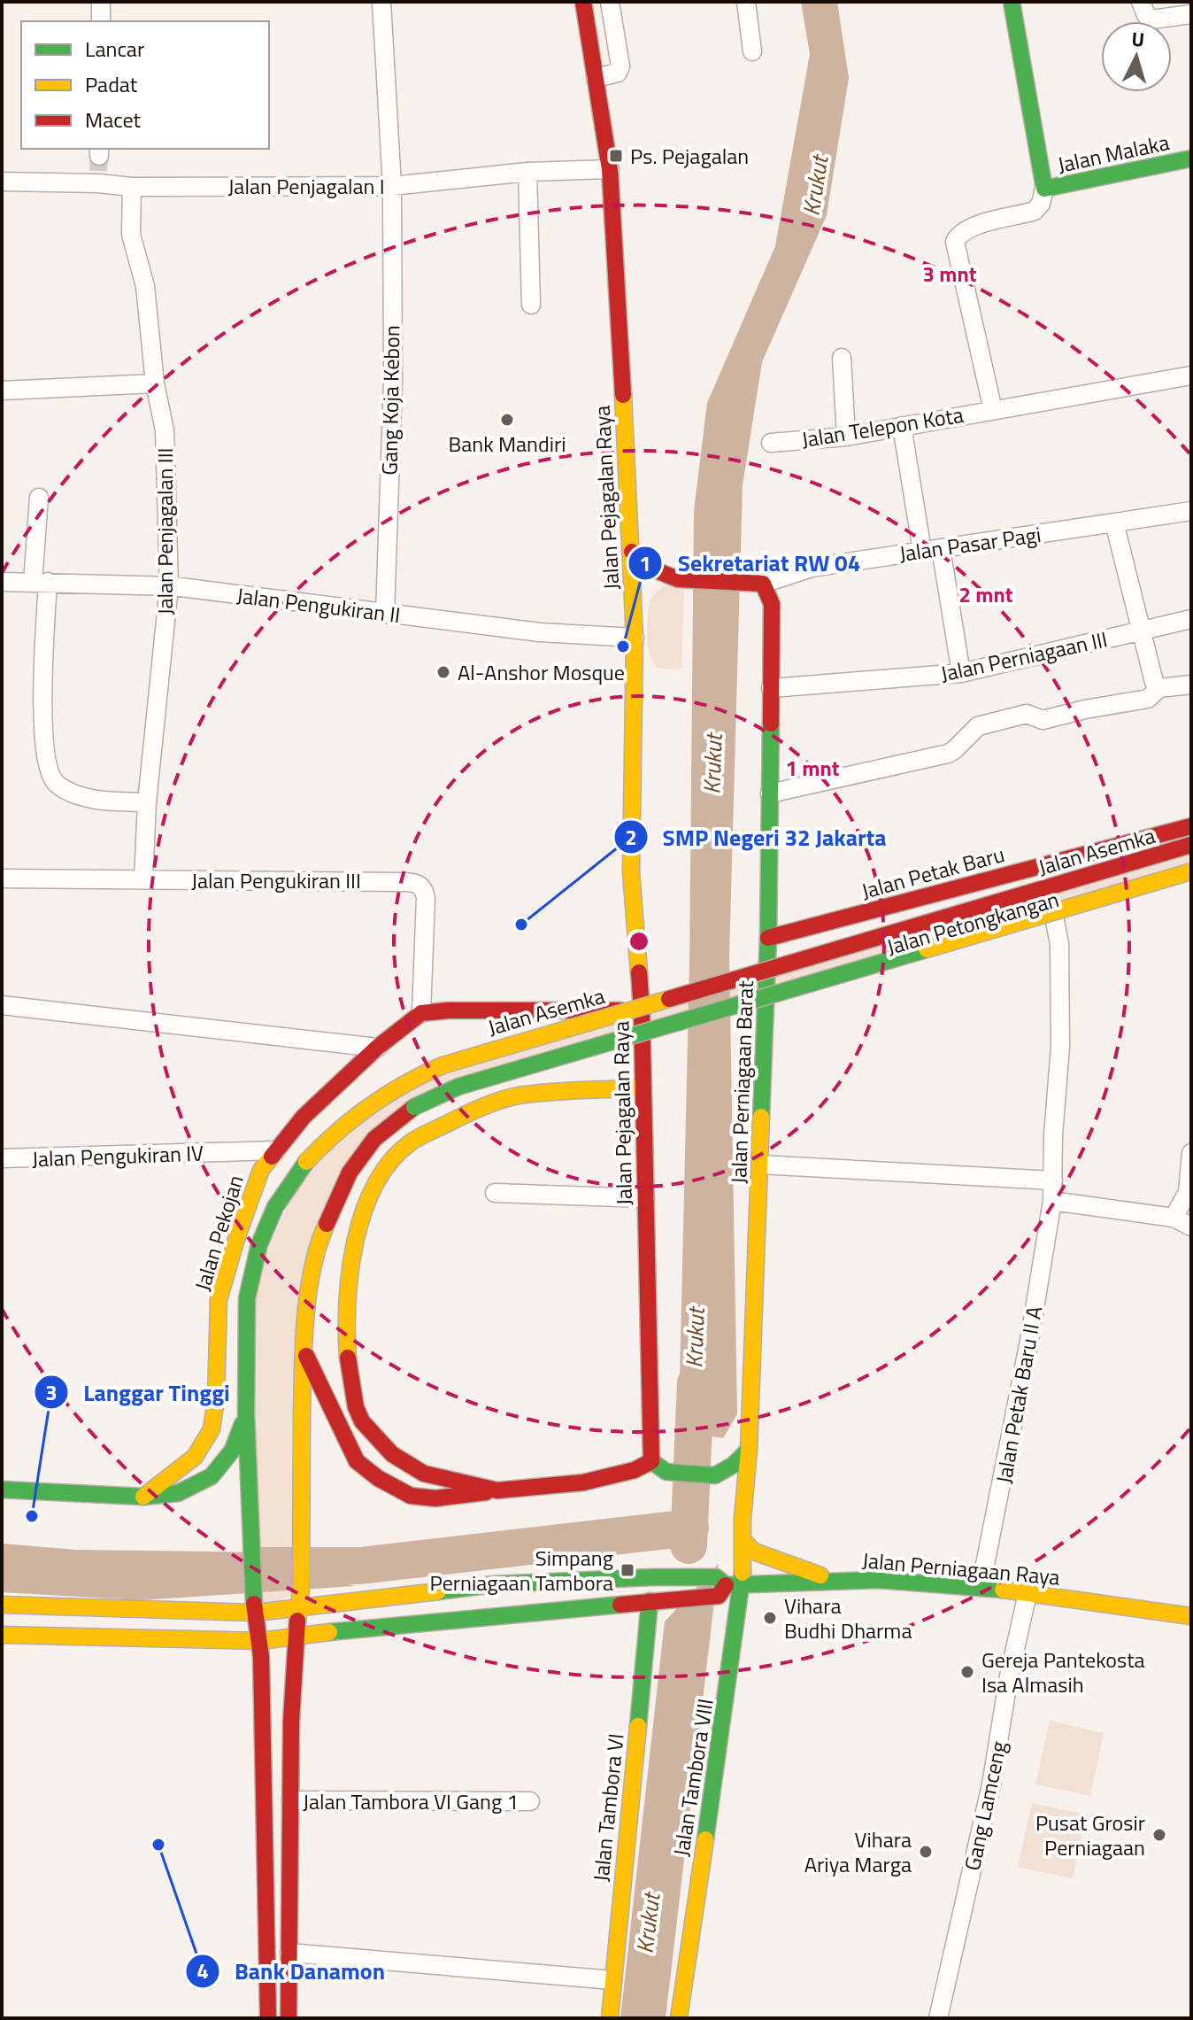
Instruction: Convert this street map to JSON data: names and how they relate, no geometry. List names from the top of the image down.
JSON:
{
  "streets": {
    "street": [
      "Jalan Malaka",
      "Jalan Penjagalan I",
      "Gang Koja Kebon",
      "Jalan Telepon Kota",
      "Jalan Pejagalan Raya",
      "Jalan Penjagalan III",
      "Jalan Pasar Pagi",
      "Jalan Pengukiran II",
      "Jalan Perniagaan III",
      "Jalan Asemka",
      "Jalan Petak Baru",
      "Jalan Pengukiran III",
      "Jalan Petongkangan",
      "Jalan Perniagaan Barat",
      "Jalan Pengukiran IV",
      "Jalan Pekojan",
      "Jalan Petak Baru II A",
      "Jalan Perniagaan Raya",
      "Jalan Tambora VIII",
      "Jalan Tambora VI Gang 1",
      "Gang Lamceng",
      "Jalan Tambora VI"
    ]
  },
  "crossings": [
    ["Jalan Malaka", "Jalan Telepon Kota"],
    ["Jalan Penjagalan I", "Gang Koja Kebon"],
    ["Jalan Penjagalan I", "Jalan Pejagalan Raya"],
    ["Jalan Penjagalan I", "Jalan Penjagalan III"],
    ["Gang Koja Kebon", "Jalan Pengukiran II"],
    ["Jalan Pejagalan Raya", "Jalan Pasar Pagi"],
    ["Jalan Pejagalan Raya", "Jalan Pengukiran II"],
    ["Jalan Penjagalan III", "Jalan Pengukiran II"],
    ["Jalan Penjagalan III", "Jalan Pengukiran III"],
    ["Jalan Pasar Pagi", "Jalan Perniagaan Barat"],
    ["Jalan Perniagaan III", "Jalan Perniagaan Barat"],
    ["Jalan Asemka", "Jalan Perniagaan Raya"],
    ["Jalan Petak Baru", "Jalan Perniagaan Barat"],
    ["Jalan Pengukiran III", "Jalan Pekojan"],
    ["Jalan Petongkangan", "Jalan Perniagaan Barat"],
    ["Jalan Petongkangan", "Jalan Petak Baru II A"],
    ["Jalan Perniagaan Barat", "Jalan Perniagaan Raya"],
    ["Jalan Perniagaan Barat", "Jalan Tambora VIII"],
    ["Jalan Pengukiran IV", "Jalan Pekojan"],
    ["Jalan Petak Baru II A", "Jalan Perniagaan Raya"],
    ["Jalan Perniagaan Raya", "Jalan Tambora VIII"],
    ["Jalan Perniagaan Raya", "Gang Lamceng"],
    ["Jalan Perniagaan Raya", "Jalan Tambora VI"]
  ],
  "water": ["Krukut"],
  "places": {
    "transit": ["Ps. Pejagalan", "Simpang Perniagaan Tambora"],
    "other": [
      "Bank Mandiri",
      "Sekretariat RW 04",
      "Al-Anshor Mosque",
      "SMP Negeri 32 Jakarta",
      "Langgar Tinggi",
      "Vihara Budhi Dharma",
      "Gereja Pantekosta Isa Almasih",
      "Pusat Grosir Perniagaan",
      "Bank Danamon",
      "Vihara Ariya Marga"
    ]
  },
  "legend": ["Lancar", "Padat", "Macet"],
  "north": "top",
  "rings": ["3 mnt", "2 mnt", "1 mnt"]
}
